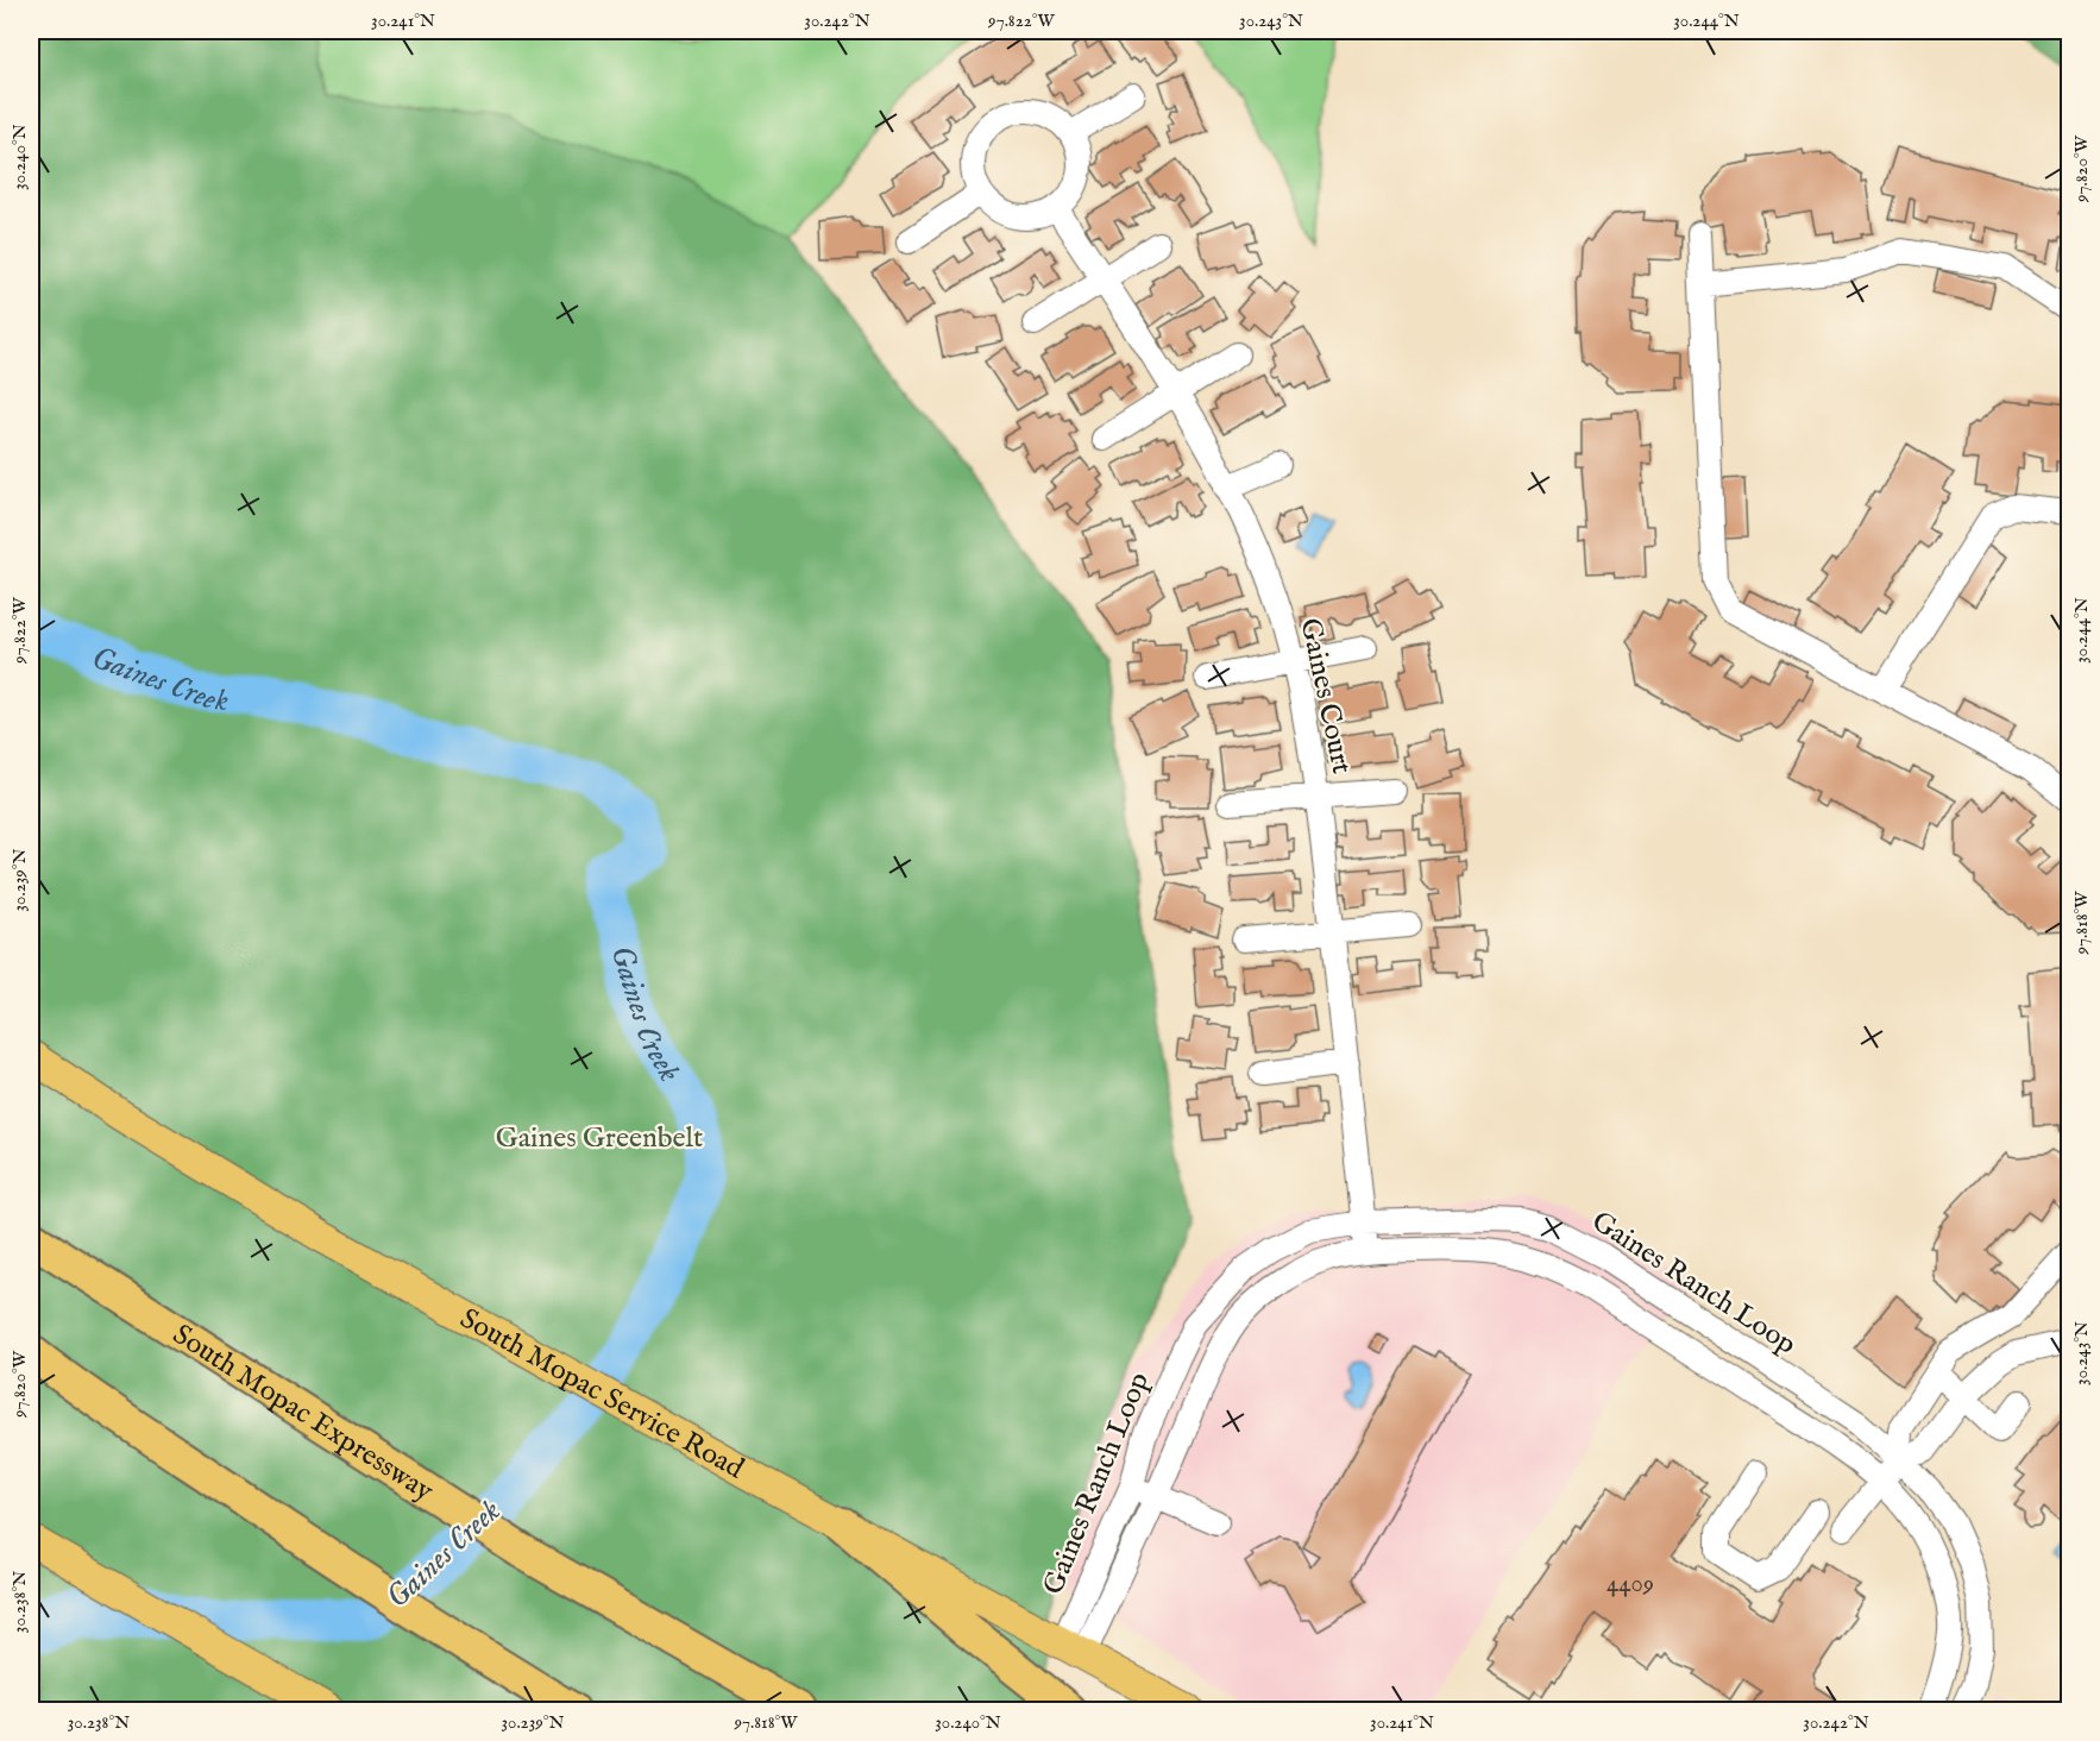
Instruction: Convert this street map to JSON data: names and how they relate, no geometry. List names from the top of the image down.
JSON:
{
  "streets": {
    "highway": ["South Mopac Expressway"],
    "main road": ["South Mopac Service Road"],
    "street": ["Gaines Court", "Gaines Ranch Loop"]
  },
  "crossings": [
    ["Gaines Court", "Gaines Ranch Loop"],
    ["Gaines Ranch Loop", "South Mopac Service Road"]
  ],
  "water": ["Gaines Creek"],
  "parks": ["Gaines Greenbelt"],
  "house_numbers": ["4409"],
  "coordinates": [
    "30.241°N",
    "30.242°N",
    "97.822°W",
    "30.243°N",
    "30.244°N",
    "30.240°N",
    "97.820°W",
    "30.239°N",
    "97.818°W",
    "30.238°N"
  ]
}
